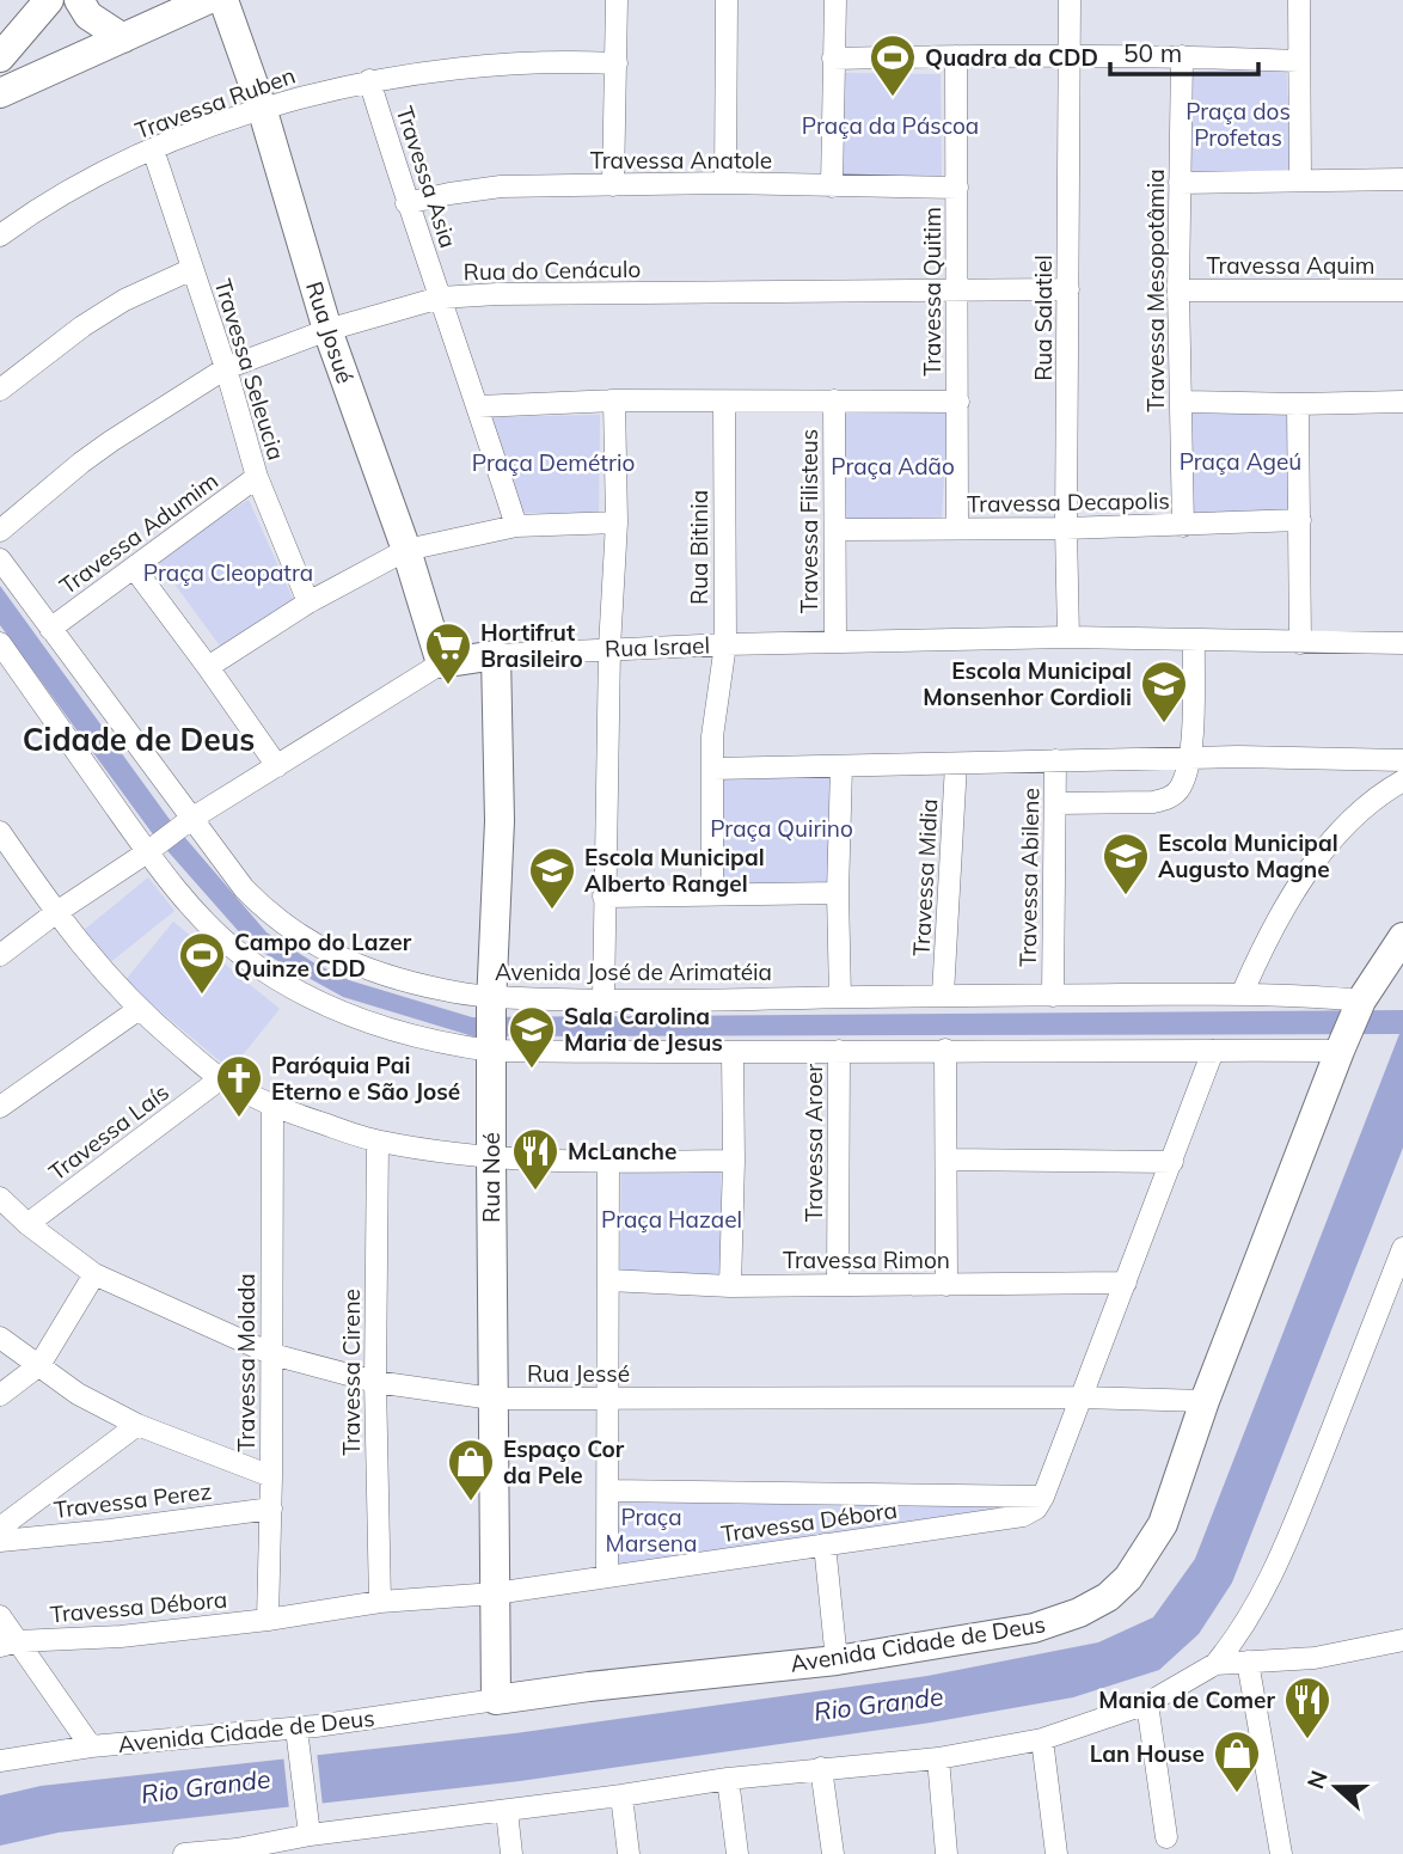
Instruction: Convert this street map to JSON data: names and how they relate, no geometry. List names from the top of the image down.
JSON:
{
  "streets": {
    "street": [
      "Travessa Ruben",
      "Travessa Anatole",
      "Travessa Asia",
      "Travessa Aquim",
      "Rua do Cenáculo",
      "Travessa Mesopotâmia",
      "Travessa Quitim",
      "Rua Salatiel",
      "Rua Josué",
      "Travessa Seleucia",
      "Travessa Decapolis",
      "Travessa Filisteus",
      "Travessa Adumim",
      "Rua Bitinia",
      "Rua Israel",
      "Travessa Midia",
      "Travessa Abilene",
      "Avenida José de Arimatéia",
      "Travessa Laís",
      "Travessa Aroer",
      "Rua Noé",
      "Travessa Rimon",
      "Travessa Molada",
      "Travessa Cirene",
      "Rua Jessé",
      "Travessa Perez",
      "Travessa Débora",
      "Avenida Cidade de Deus"
    ]
  },
  "crossings": [
    ["Travessa Ruben", "Travessa Asia"],
    ["Travessa Ruben", "Rua Josué"],
    ["Travessa Ruben", "Travessa Seleucia"],
    ["Travessa Anatole", "Travessa Asia"],
    ["Travessa Anatole", "Travessa Quitim"],
    ["Travessa Asia", "Rua do Cenáculo"],
    ["Travessa Aquim", "Travessa Mesopotâmia"],
    ["Rua do Cenáculo", "Travessa Quitim"],
    ["Rua do Cenáculo", "Rua Salatiel"],
    ["Rua do Cenáculo", "Rua Josué"],
    ["Rua do Cenáculo", "Travessa Seleucia"],
    ["Travessa Mesopotâmia", "Travessa Decapolis"],
    ["Travessa Quitim", "Travessa Decapolis"],
    ["Rua Salatiel", "Travessa Decapolis"],
    ["Rua Salatiel", "Rua Israel"],
    ["Rua Josué", "Rua Israel"],
    ["Travessa Seleucia", "Travessa Adumim"],
    ["Travessa Decapolis", "Travessa Filisteus"],
    ["Travessa Filisteus", "Rua Israel"],
    ["Travessa Adumim", "Avenida José de Arimatéia"],
    ["Rua Bitinia", "Rua Israel"],
    ["Rua Israel", "Avenida José de Arimatéia"],
    ["Rua Israel", "Rua Noé"],
    ["Travessa Midia", "Avenida José de Arimatéia"],
    ["Travessa Abilene", "Avenida José de Arimatéia"],
    ["Avenida José de Arimatéia", "Rua Noé"],
    ["Avenida José de Arimatéia", "Avenida Cidade de Deus"],
    ["Travessa Laís", "Rua Jessé"],
    ["Travessa Aroer", "Travessa Rimon"],
    ["Rua Noé", "Rua Jessé"],
    ["Rua Noé", "Travessa Débora"],
    ["Rua Noé", "Avenida Cidade de Deus"],
    ["Travessa Molada", "Rua Jessé"],
    ["Travessa Molada", "Travessa Perez"],
    ["Travessa Molada", "Travessa Débora"],
    ["Travessa Cirene", "Rua Jessé"],
    ["Travessa Cirene", "Travessa Débora"],
    ["Rua Jessé", "Avenida Cidade de Deus"]
  ],
  "districts": ["Cidade de Deus"],
  "water": ["Rio Grande"],
  "parks": [
    "Praça dos Profetas",
    "Praça da Páscoa",
    "Praça Ageú",
    "Praça Demétrio",
    "Praça Adão",
    "Praça Cleopatra",
    "Praça Quirino",
    "Praça Hazael",
    "Praça Marsena"
  ],
  "places": {
    "sports": ["Quadra da CDD", "Campo do Lazer Quinze CDD"],
    "supermarket": ["Hortifrut Brasileiro"],
    "school or university": [
      "Escola Municipal Monsenhor Cordioli",
      "Escola Municipal Augusto Magne",
      "Escola Municipal Alberto Rangel",
      "Sala Carolina Maria de Jesus"
    ],
    "church": ["Paróquia Pai Eterno e São José"],
    "restaurant": ["McLanche", "Mania de Comer"],
    "shop": ["Espaço Cor da Pele", "Lan House"]
  },
  "scale_bar": "50 m",
  "north": "left"
}
